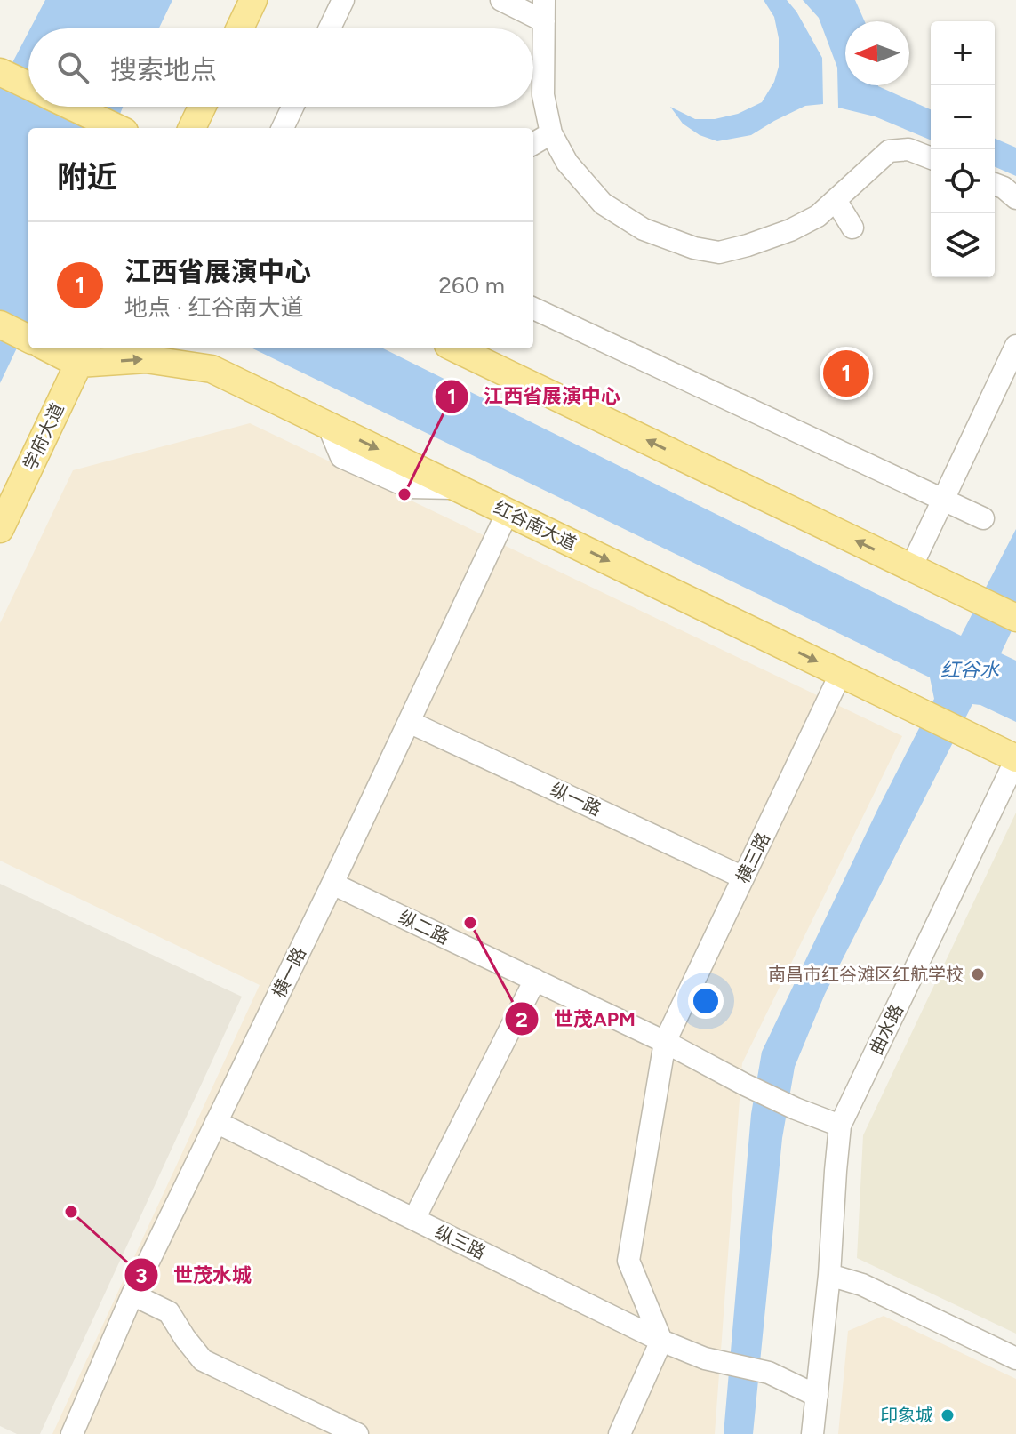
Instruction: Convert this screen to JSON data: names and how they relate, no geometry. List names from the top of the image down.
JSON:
{
  "streets": {
    "main road": ["学府大道", "红谷南大道"],
    "street": [
      "纵一路",
      "横三路",
      "纵二路",
      "横一路",
      "曲水路",
      "纵三路"
    ]
  },
  "crossings": [
    ["学府大道", "红谷南大道"],
    ["红谷南大道", "横三路"],
    ["红谷南大道", "横一路"],
    ["红谷南大道", "曲水路"],
    ["纵一路", "横三路"],
    ["纵一路", "横一路"],
    ["横三路", "纵二路"],
    ["横三路", "纵三路"],
    ["纵二路", "横一路"],
    ["纵二路", "曲水路"],
    ["横一路", "纵三路"],
    ["曲水路", "纵三路"]
  ],
  "water": ["红谷水"],
  "places": [
    "江西省展演中心",
    "世茂APM",
    "南昌市红谷滩区红航学校",
    "世茂水城",
    "印象城"
  ],
  "north": "left",
  "page": {
    "map_buttons": ["+", "−"],
    "search": "搜索地点",
    "heading": "附近",
    "list": [
      {
        "mark": "1",
        "name": "江西省展演中心",
        "note": "地点 · 红谷南大道",
        "value": "260 m"
      }
    ],
    "pins": "1"
  }
}
